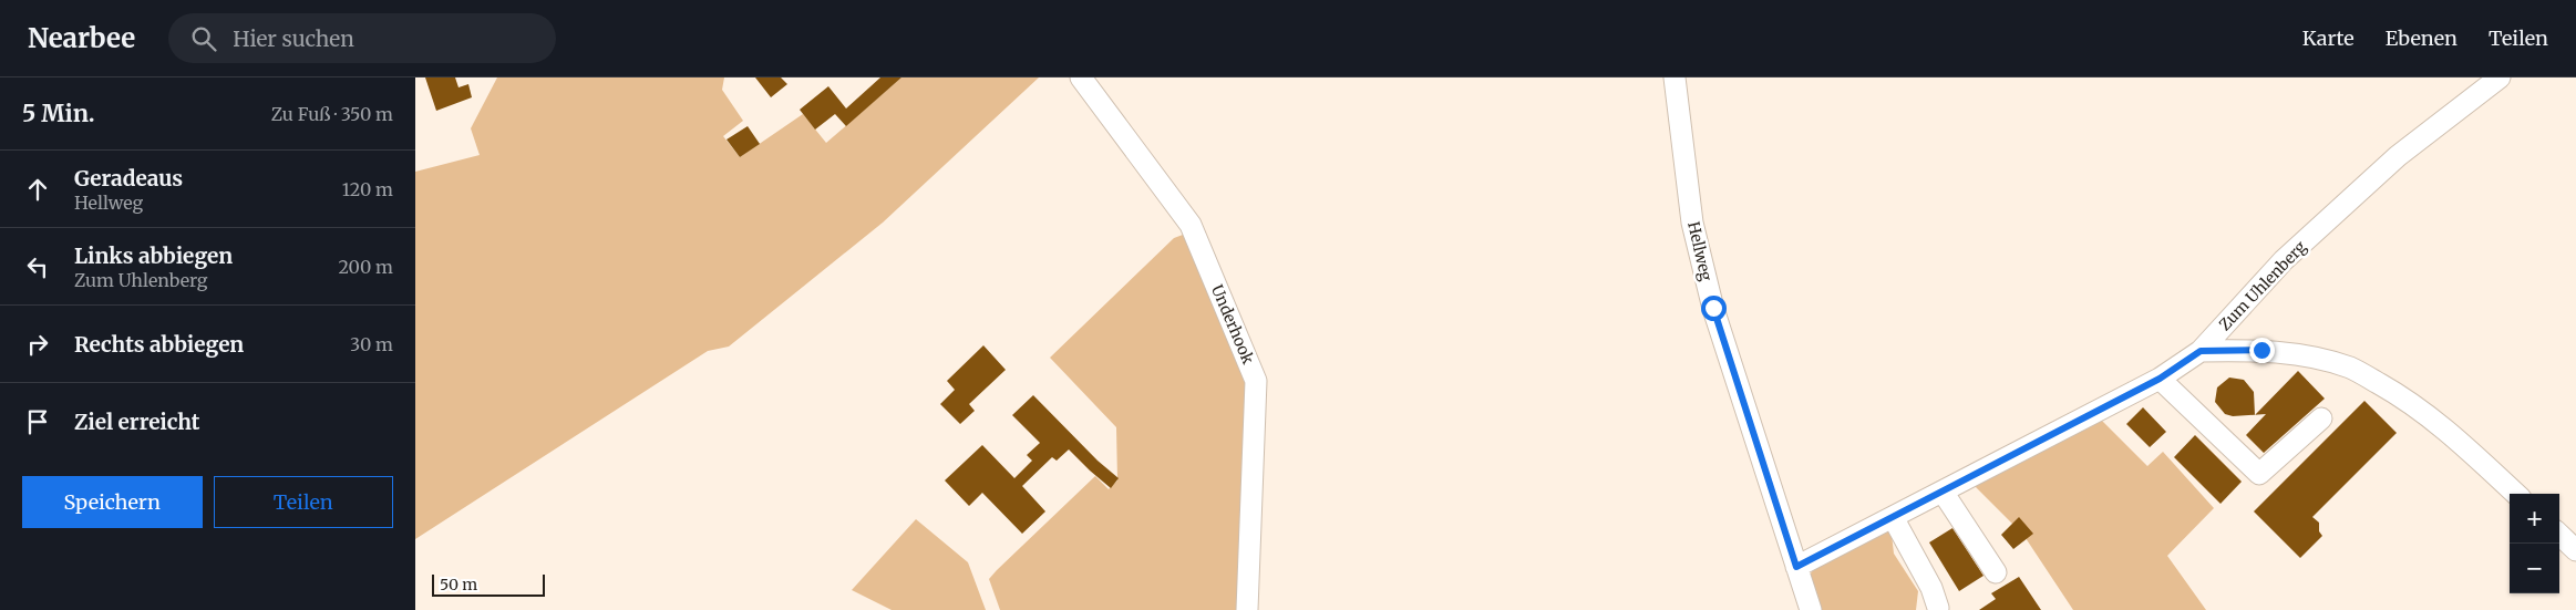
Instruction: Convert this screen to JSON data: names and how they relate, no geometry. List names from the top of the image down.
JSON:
{
  "streets": {
    "street": ["Hellweg", "Zum Uhlenberg", "Underhook"]
  },
  "crossings": [
    ["Hellweg", "Zum Uhlenberg"]
  ],
  "scale_bar": "50 m",
  "page": {
    "header": "Nearbee",
    "search": "Hier suchen",
    "nav": ["Karte", "Ebenen", "Teilen"],
    "heading": ["5 Min.", "Zu Fuß · 350 m"],
    "list": [
      ["Geradeaus", "Hellweg", "120 m"],
      ["Links abbiegen", "Zum Uhlenberg", "200 m"],
      ["Rechts abbiegen", "30 m"],
      "Ziel erreicht"
    ],
    "buttons": ["Speichern", "Teilen"],
    "map_buttons": ["+", "−"],
    "scale": "50 m"
  }
}
